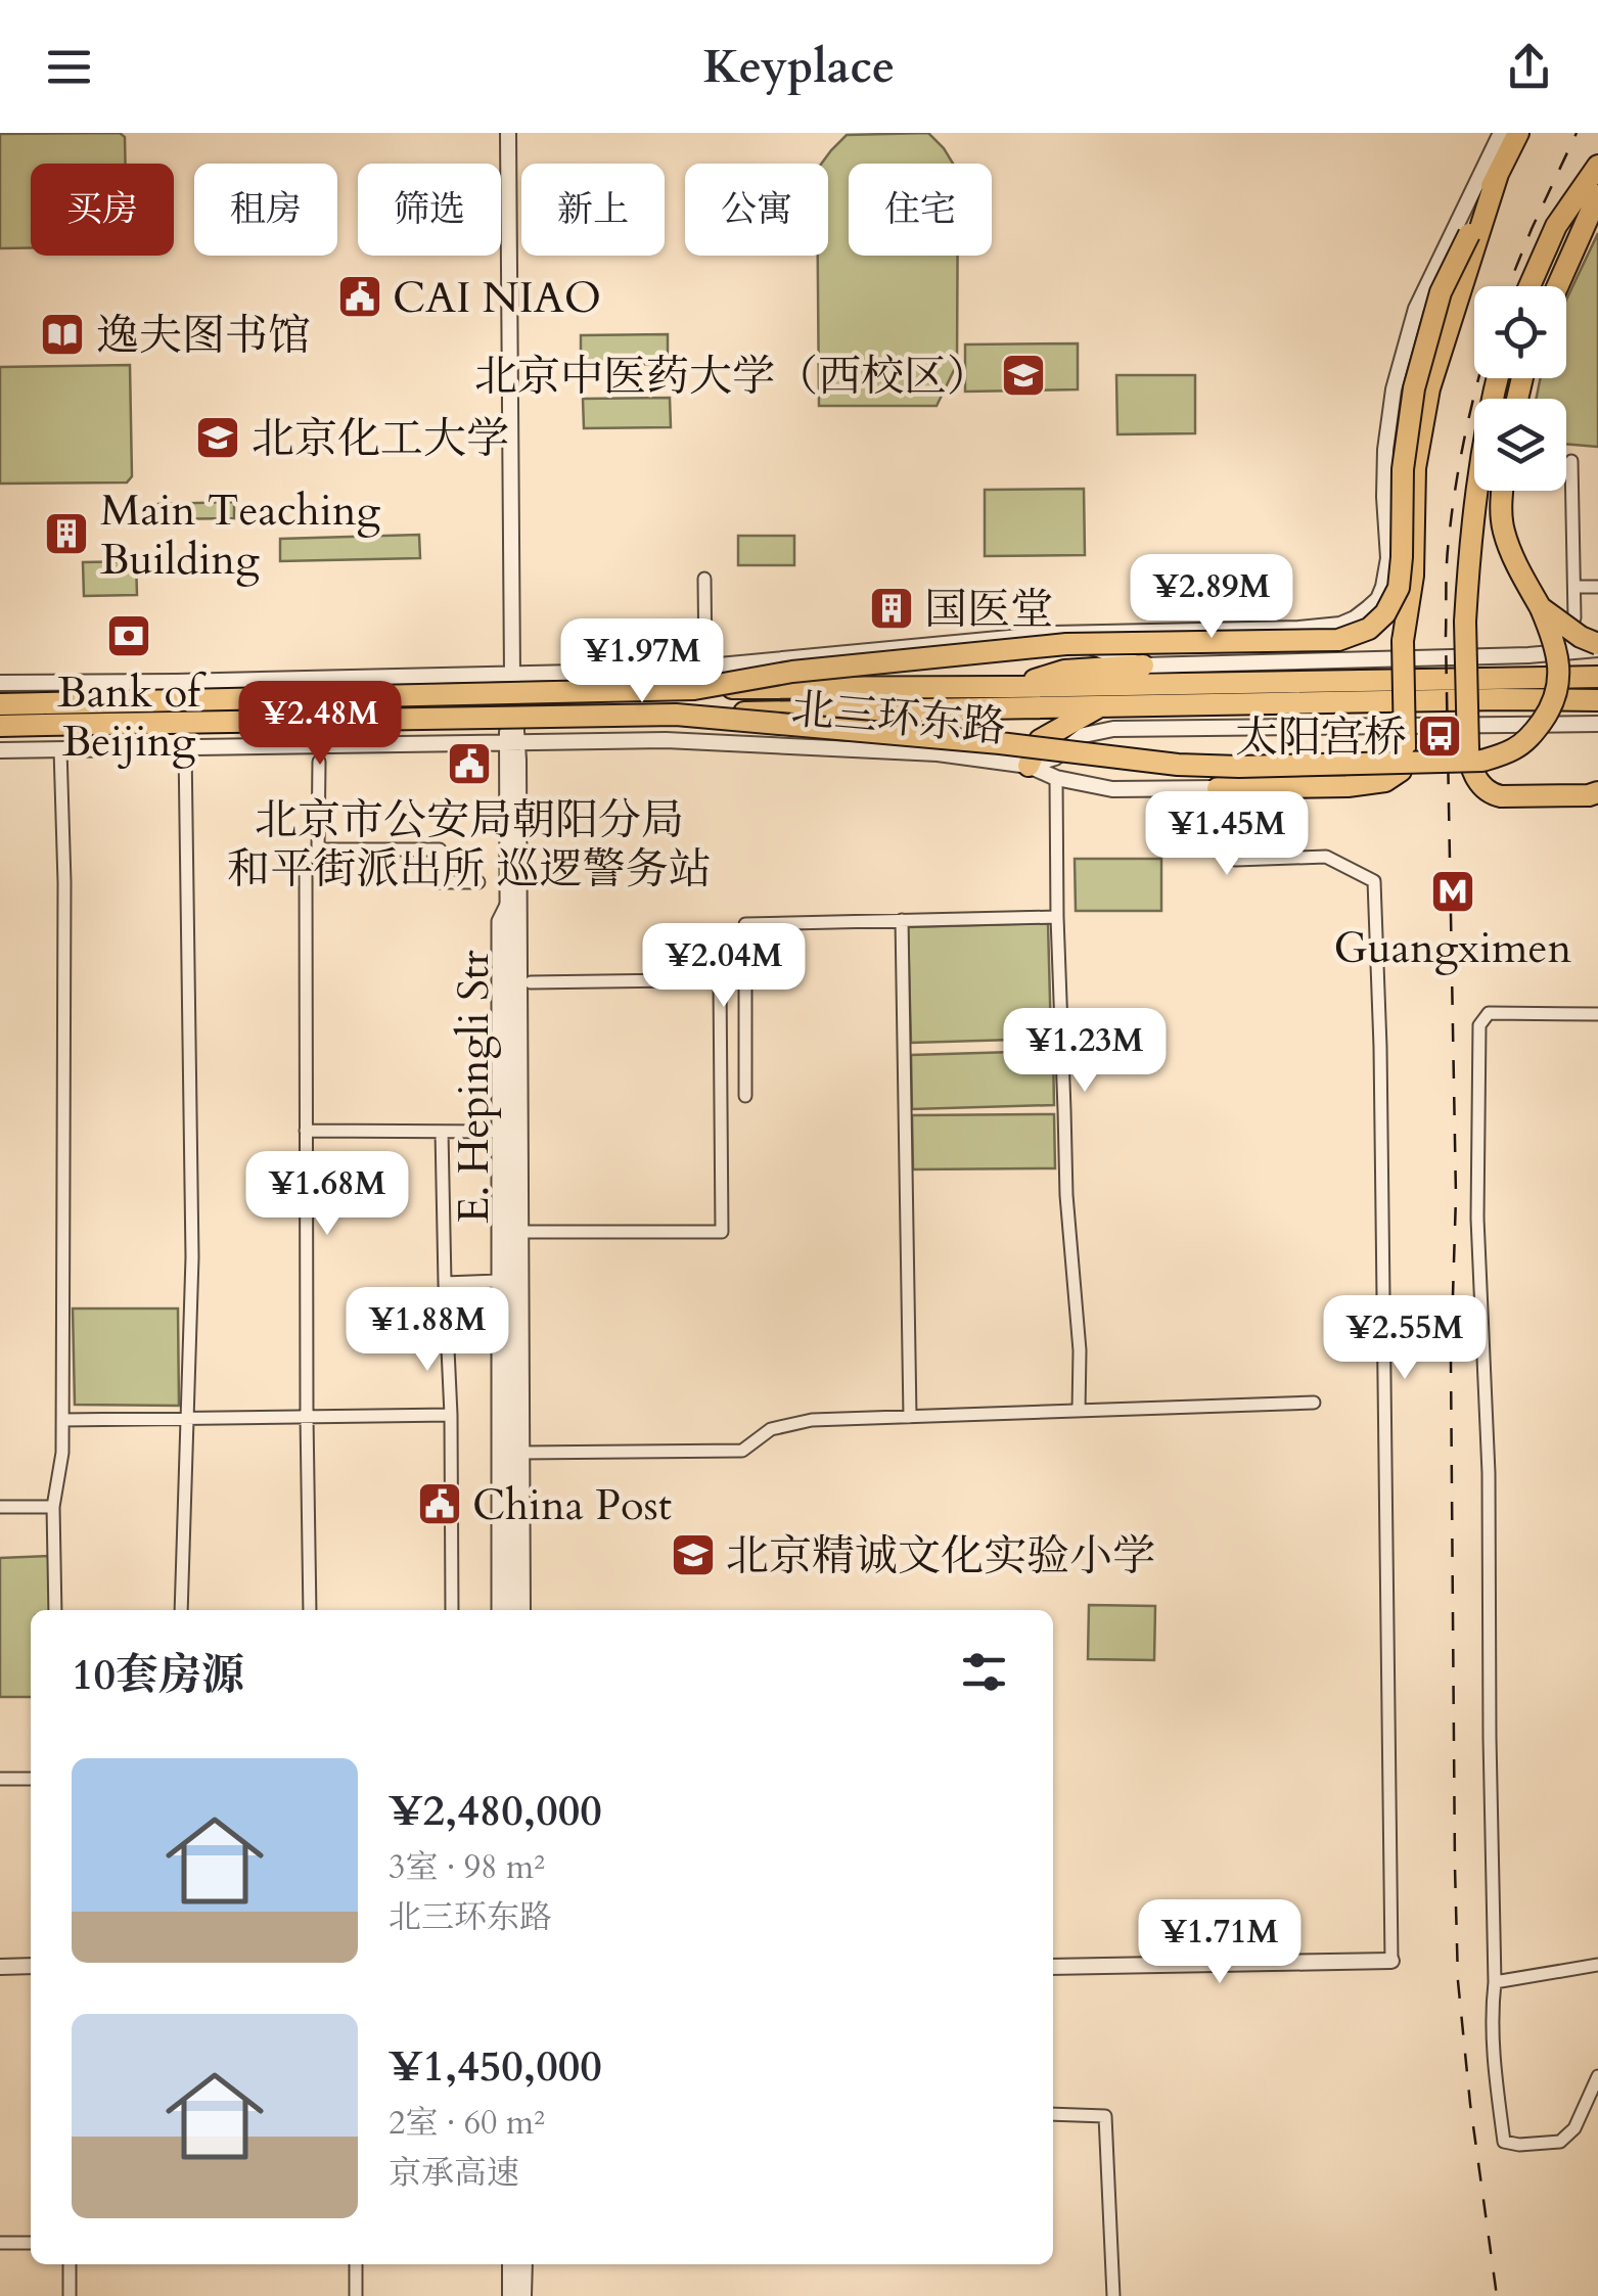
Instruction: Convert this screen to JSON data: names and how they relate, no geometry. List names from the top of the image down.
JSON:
{
  "streets": {
    "street": ["北三环东路", "E. Hepingli Str"]
  },
  "crossings": [
    ["北三环东路", "E. Hepingli Str"]
  ],
  "places": {
    "public building": ["CAI NIAO", "北京市公安局朝阳分局 和平街派出所 巡逻警务站", "China Post"],
    "library": ["逸夫图书馆"],
    "school or university": ["北京中医药大学（西校区）", "北京化工大学", "北京精诚文化实验小学"],
    "building": ["Main Teaching Building", "国医堂"],
    "bank": ["Bank of Beijing"],
    "bus stop": ["太阳宫桥"],
    "metro station": ["Guangximen"]
  },
  "page": {
    "header": "Keyplace",
    "chip": [
      "买房",
      "租房",
      "筛选",
      "新上",
      "公寓",
      "住宅"
    ],
    "price": [
      "¥2.89M",
      "¥1.97M",
      "¥2.48M",
      "¥1.45M",
      "¥2.04M",
      "¥1.23M",
      "¥1.68M",
      "¥1.88M",
      "¥2.55M",
      "¥1.71M"
    ],
    "heading": "10套房源",
    "list": [
      {
        "name": "¥2,480,000",
        "note": "3室 · 98 m² · 北三环东路"
      },
      {
        "name": "¥1,450,000",
        "note": "2室 · 60 m² · 京承高速"
      }
    ]
  }
}
